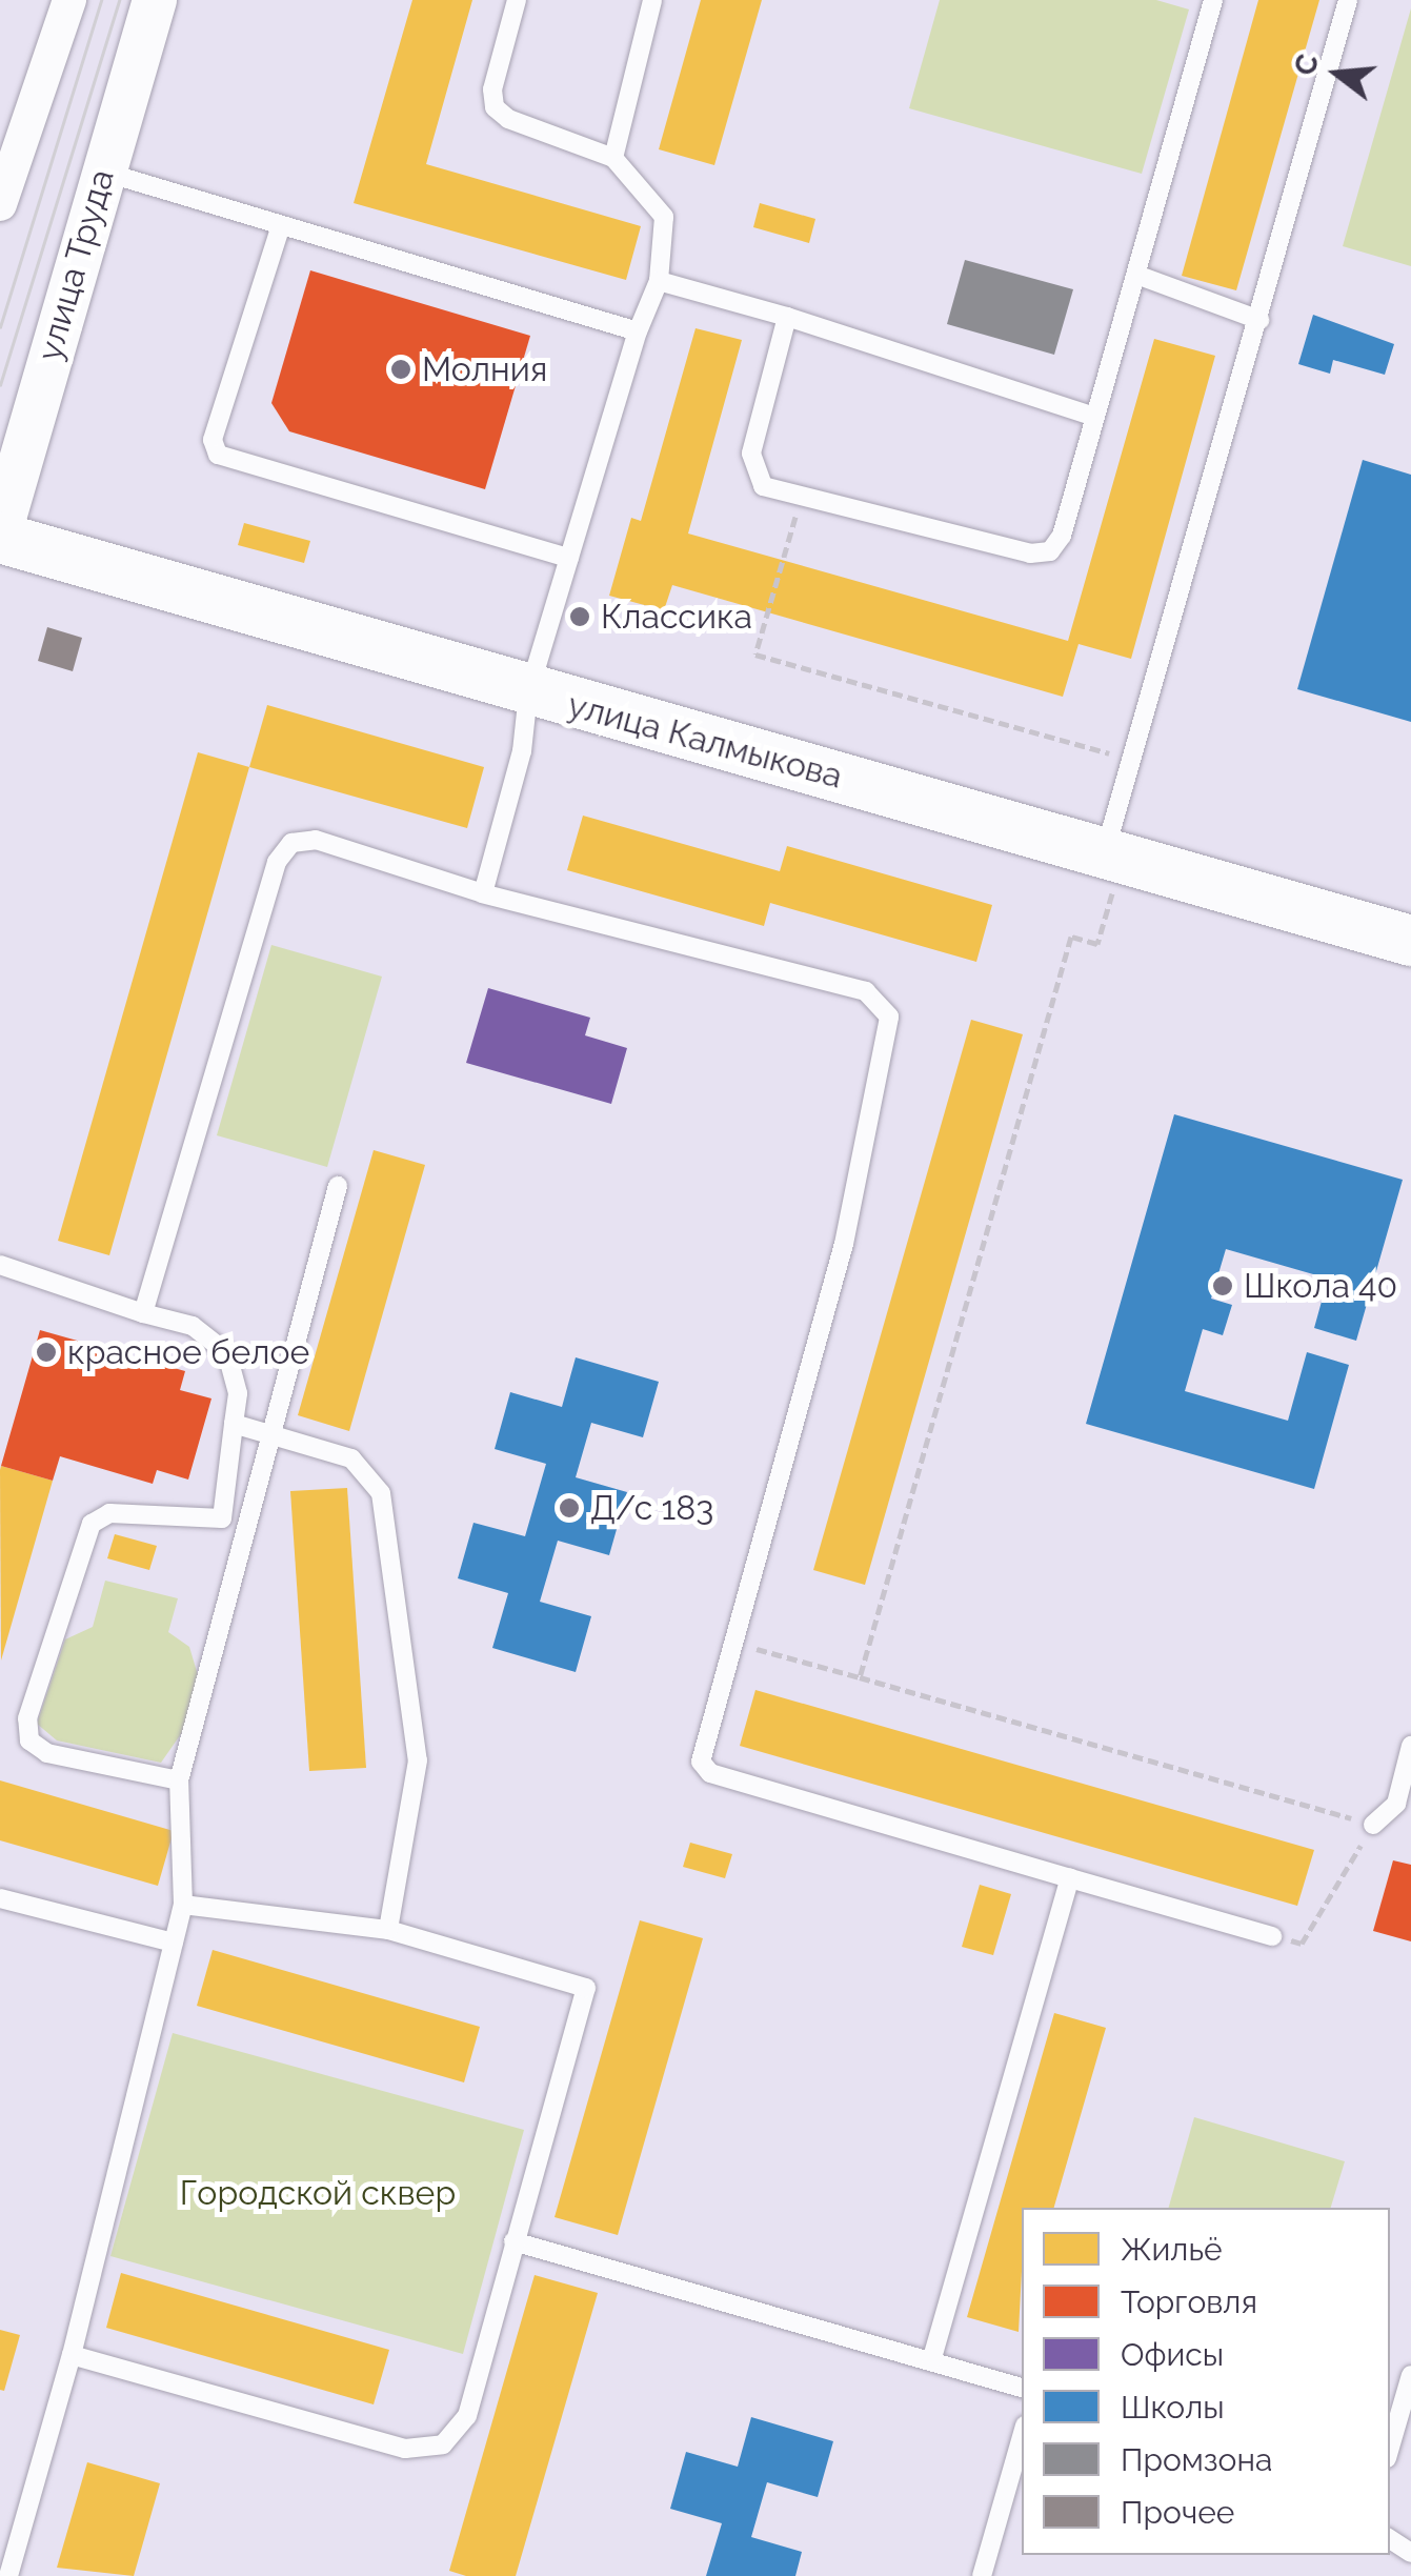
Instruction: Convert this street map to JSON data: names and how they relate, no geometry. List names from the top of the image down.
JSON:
{
  "streets": {
    "main road": ["улица Калмыкова"],
    "street": ["улица Труда"]
  },
  "crossings": [
    ["улица Труда", "улица Калмыкова"]
  ],
  "parks": ["Городской сквер"],
  "places": [
    "Молния",
    "Классика",
    "Школа 40",
    "красное белое",
    "Д/с 183"
  ],
  "legend": [
    "Жильё",
    "Торговля",
    "Офисы",
    "Школы",
    "Промзона",
    "Прочее"
  ],
  "north": "left"
}
